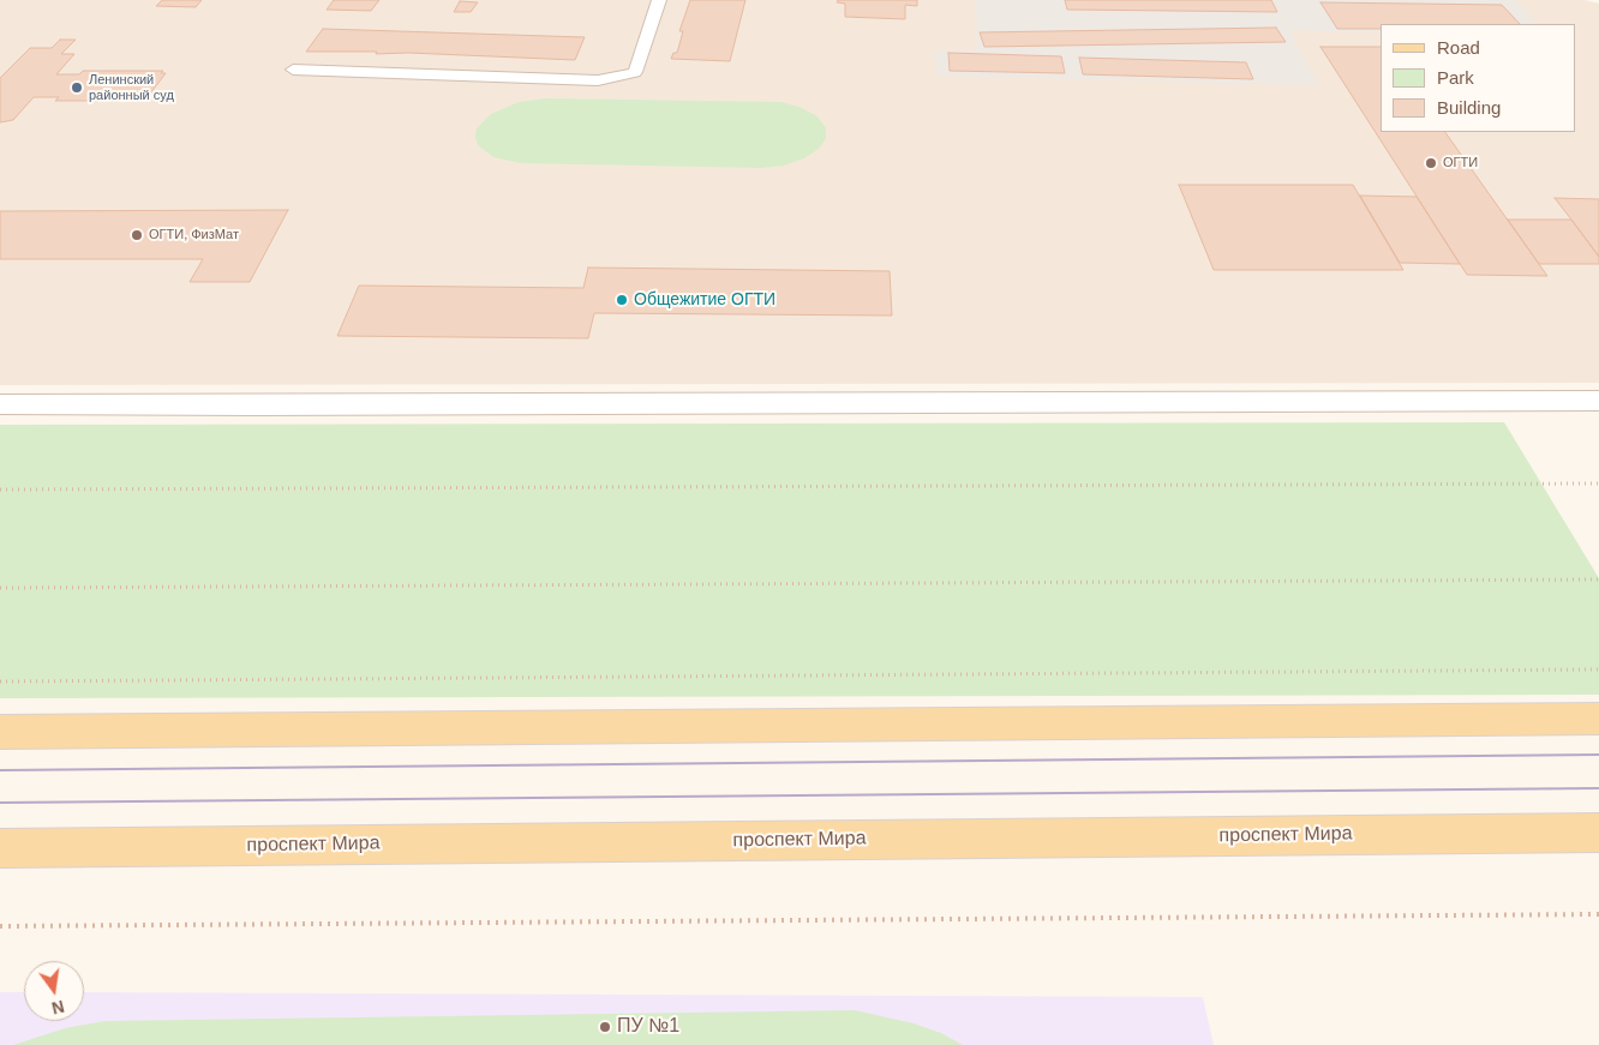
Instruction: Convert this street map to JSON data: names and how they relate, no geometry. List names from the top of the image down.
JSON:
{
  "streets": {
    "main road": ["проспект Мира"]
  },
  "places": [
    "Ленинский районный суд",
    "ОГТИ",
    "ОГТИ, ФизМат",
    "Общежитие ОГТИ",
    "ПУ №1"
  ],
  "legend": ["Road", "Park", "Building"],
  "north": "bottom"
}
